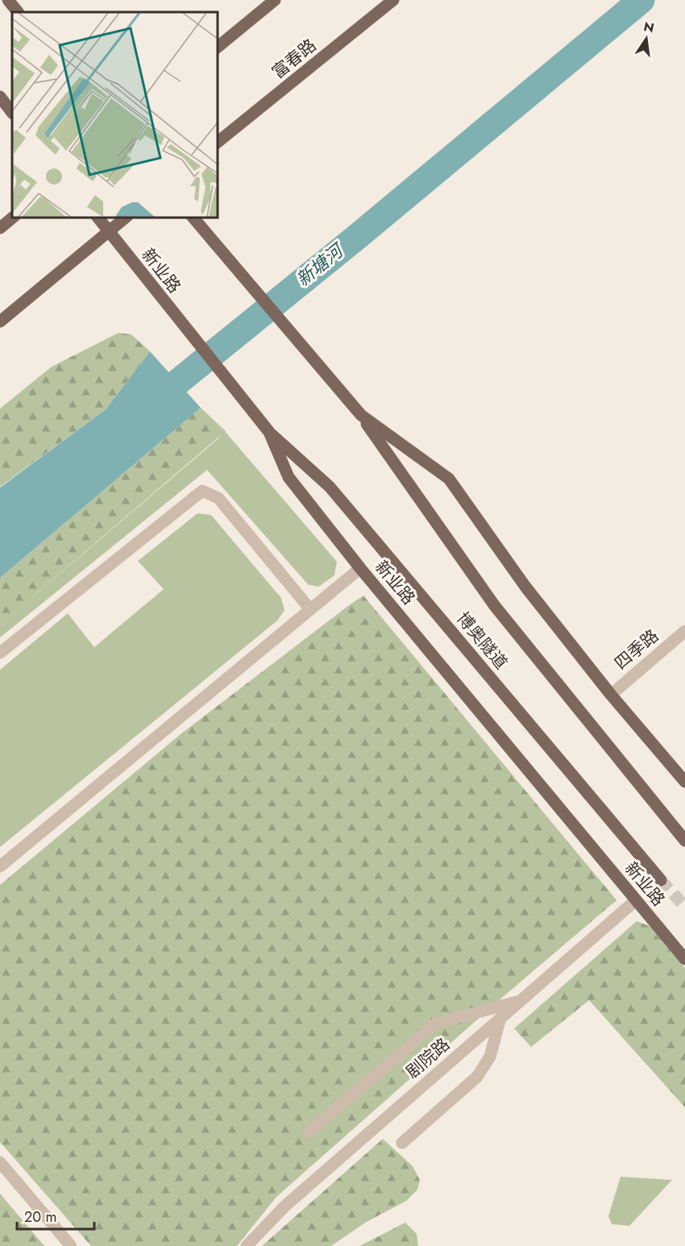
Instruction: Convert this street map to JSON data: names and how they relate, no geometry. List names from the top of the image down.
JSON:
{
  "streets": {
    "main road": ["富春路", "新业路", "博奥隧道"],
    "street": ["四季路", "剧院路"]
  },
  "crossings": [
    ["新业路", "博奥隧道"],
    ["新业路", "剧院路"]
  ],
  "water": ["新塘河"],
  "scale_bar": "20 m",
  "north": "top"
}
